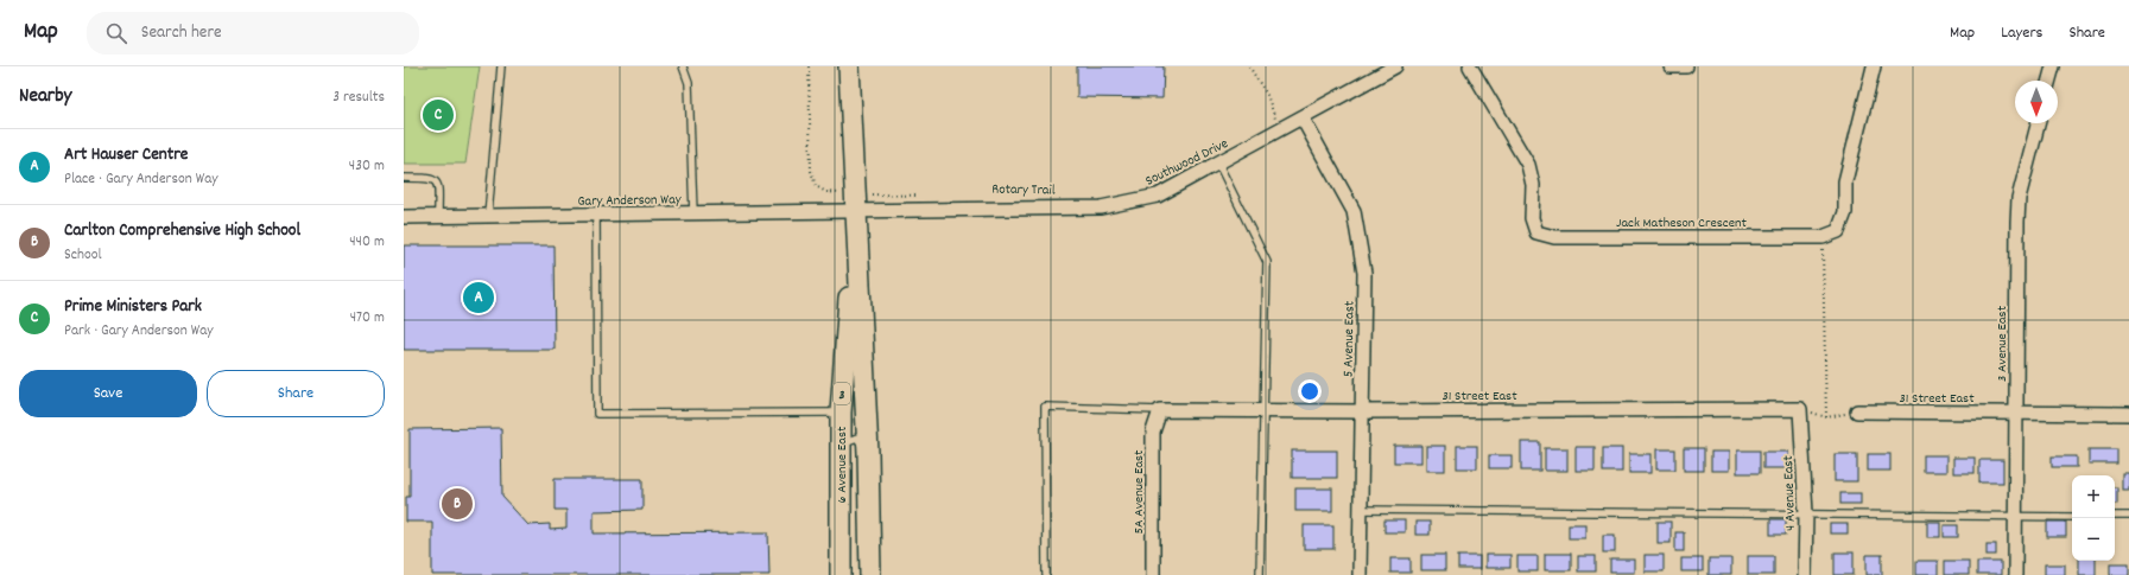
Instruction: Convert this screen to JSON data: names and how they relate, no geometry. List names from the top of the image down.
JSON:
{
  "streets": {
    "main road": ["3", "6 Avenue East"],
    "street": [
      "Southwood Drive",
      "Gary Anderson Way",
      "Jack Matheson Crescent",
      "5 Avenue East",
      "3 Avenue East",
      "31 Street East",
      "5A Avenue East",
      "4 Avenue East"
    ]
  },
  "crossings": [
    ["Southwood Drive", "Gary Anderson Way"],
    ["Southwood Drive", "5 Avenue East"],
    ["Southwood Drive", "6 Avenue East"],
    ["Gary Anderson Way", "6 Avenue East"],
    ["5 Avenue East", "31 Street East"],
    ["3 Avenue East", "31 Street East"],
    ["31 Street East", "5A Avenue East"],
    ["31 Street East", "4 Avenue East"]
  ],
  "north": "bottom",
  "page": {
    "header": "Map",
    "search": "Search here",
    "nav": ["Map", "Layers", "Share"],
    "heading": ["Nearby", "3 results"],
    "pins": ["C", "A", "B"],
    "list": [
      {
        "mark": "A",
        "name": "Art Hauser Centre",
        "note": "Place · Gary Anderson Way",
        "value": "430 m"
      },
      {
        "mark": "B",
        "name": "Carlton Comprehensive High School",
        "note": "School",
        "value": "440 m"
      },
      {
        "mark": "C",
        "name": "Prime Ministers Park",
        "note": "Park · Gary Anderson Way",
        "value": "470 m"
      }
    ],
    "buttons": ["Save", "Share"],
    "map_buttons": ["+", "−"]
  }
}
